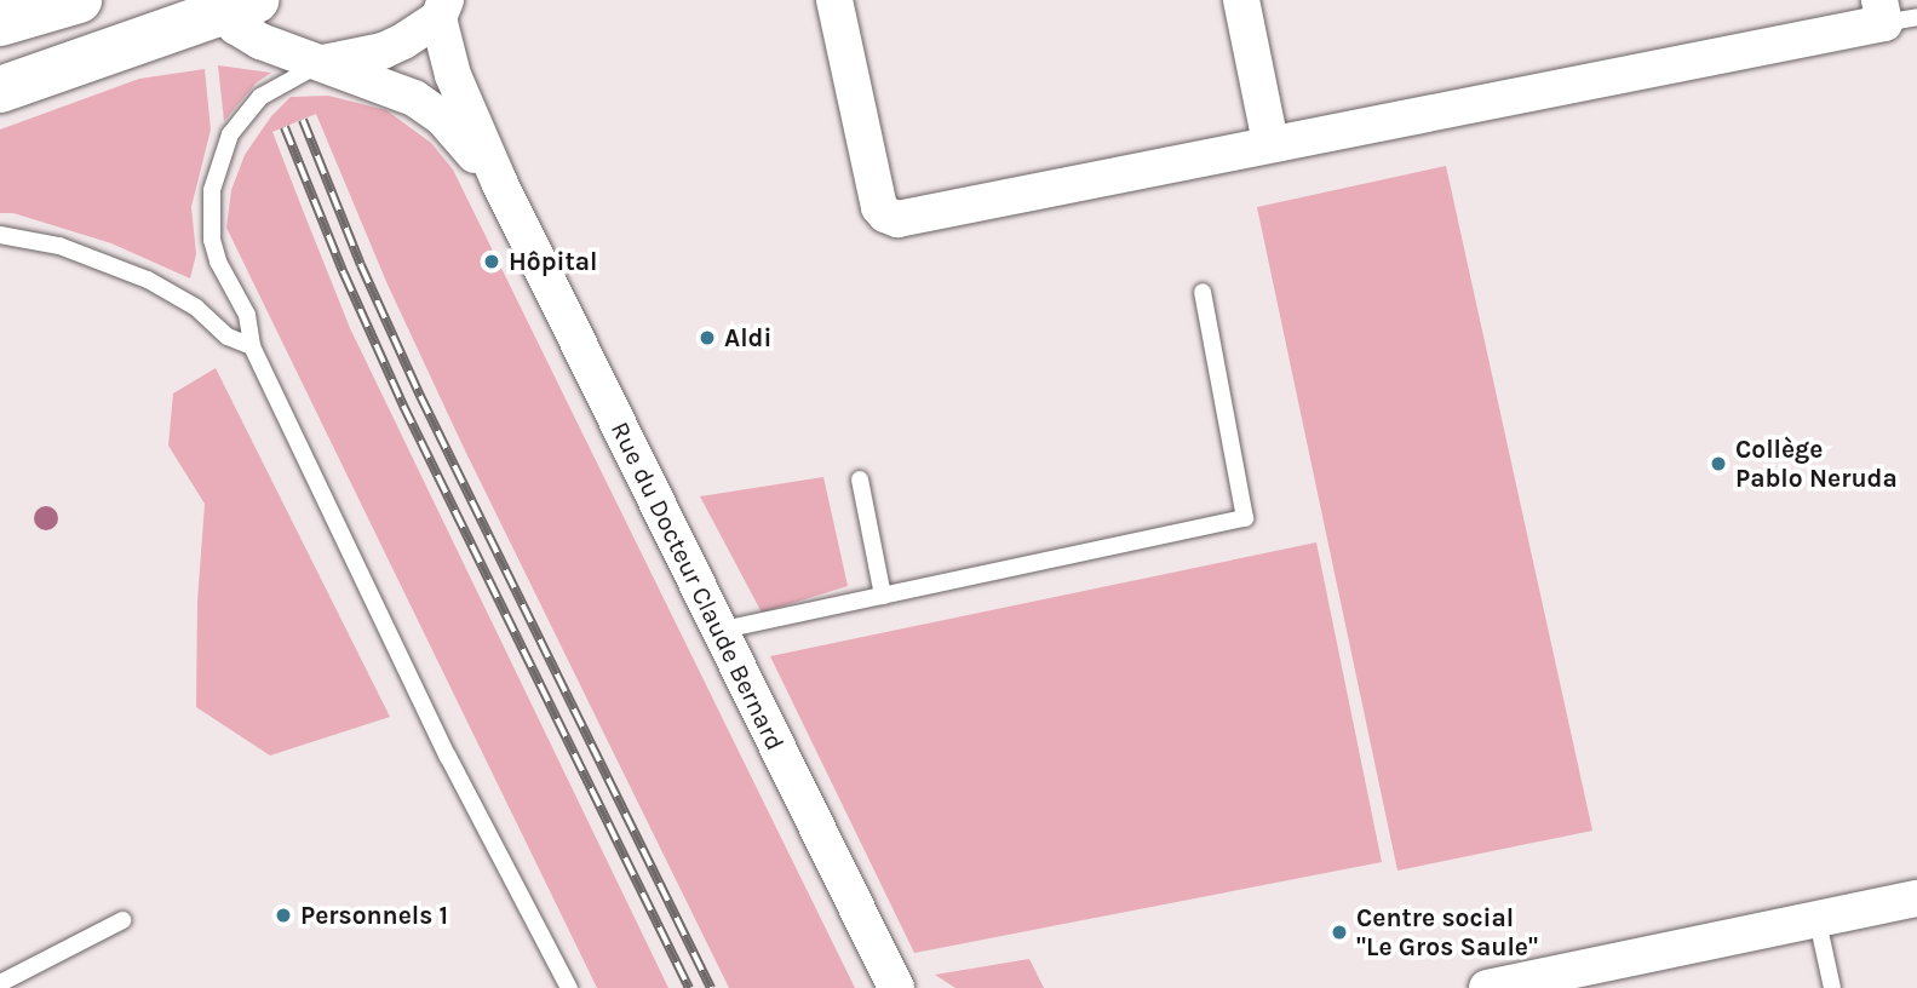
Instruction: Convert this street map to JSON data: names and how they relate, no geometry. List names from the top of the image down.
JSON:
{
  "streets": {
    "street": ["Rue du Docteur Claude Bernard"]
  },
  "places": [
    "Hôpital",
    "Aldi",
    "Collège Pablo Neruda",
    "Personnels 1",
    "Centre social \"Le Gros Saule\""
  ]
}
